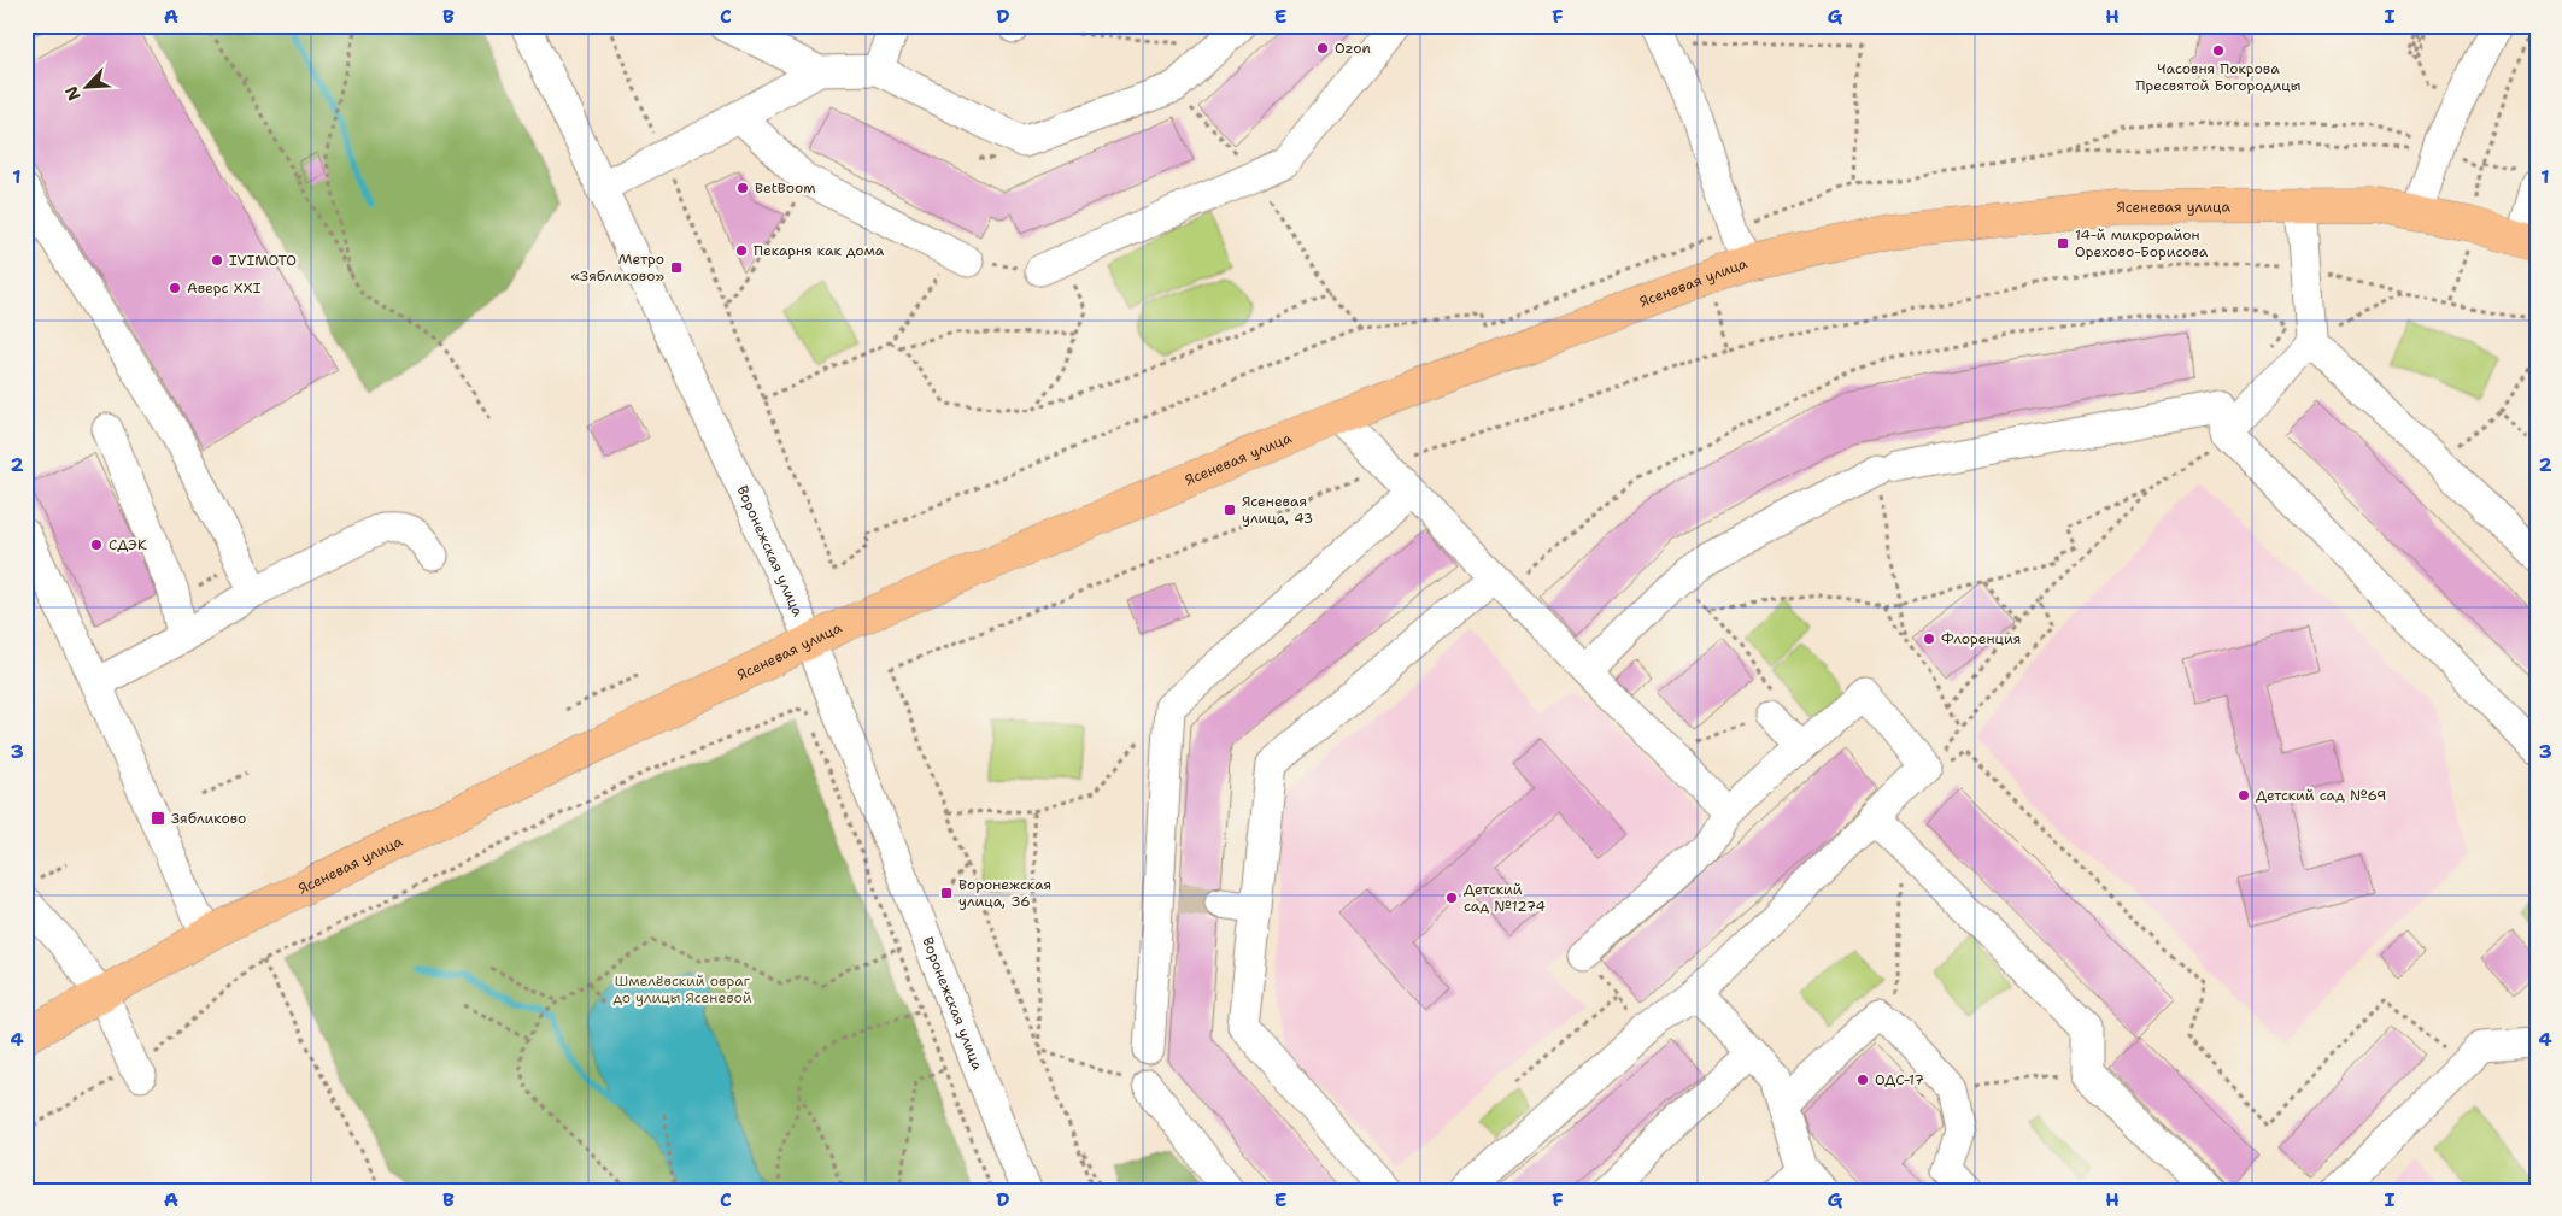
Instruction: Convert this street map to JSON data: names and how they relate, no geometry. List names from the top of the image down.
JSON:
{
  "streets": {
    "main road": ["Ясеневая улица"],
    "street": ["Воронежская улица"]
  },
  "crossings": [
    ["Ясеневая улица", "Воронежская улица"]
  ],
  "parks": ["Шмелёвский овраг до улицы Ясеневой"],
  "places": {
    "other": [
      "Ozon",
      "Часовня Покрова Пресвятой Богородицы",
      "BetBoom",
      "Пекарня как дома",
      "IVIMOTO",
      "Аверс XXI",
      "СДЭК",
      "Флоренция",
      "Детский сад №69",
      "Детский сад №1274",
      "ОДС-17"
    ],
    "transit": [
      "14-й микрорайон Орехово-Борисова",
      "Метро «Зябликово»",
      "Ясеневая улица, 43",
      "Зябликово",
      "Воронежская улица, 36"
    ]
  },
  "north": "bottom left",
  "grid": {
    "columns": [
      "A",
      "B",
      "C",
      "D",
      "E",
      "F",
      "G",
      "H",
      "I"
    ],
    "rows": [
      "1",
      "2",
      "3",
      "4"
    ]
  }
}
